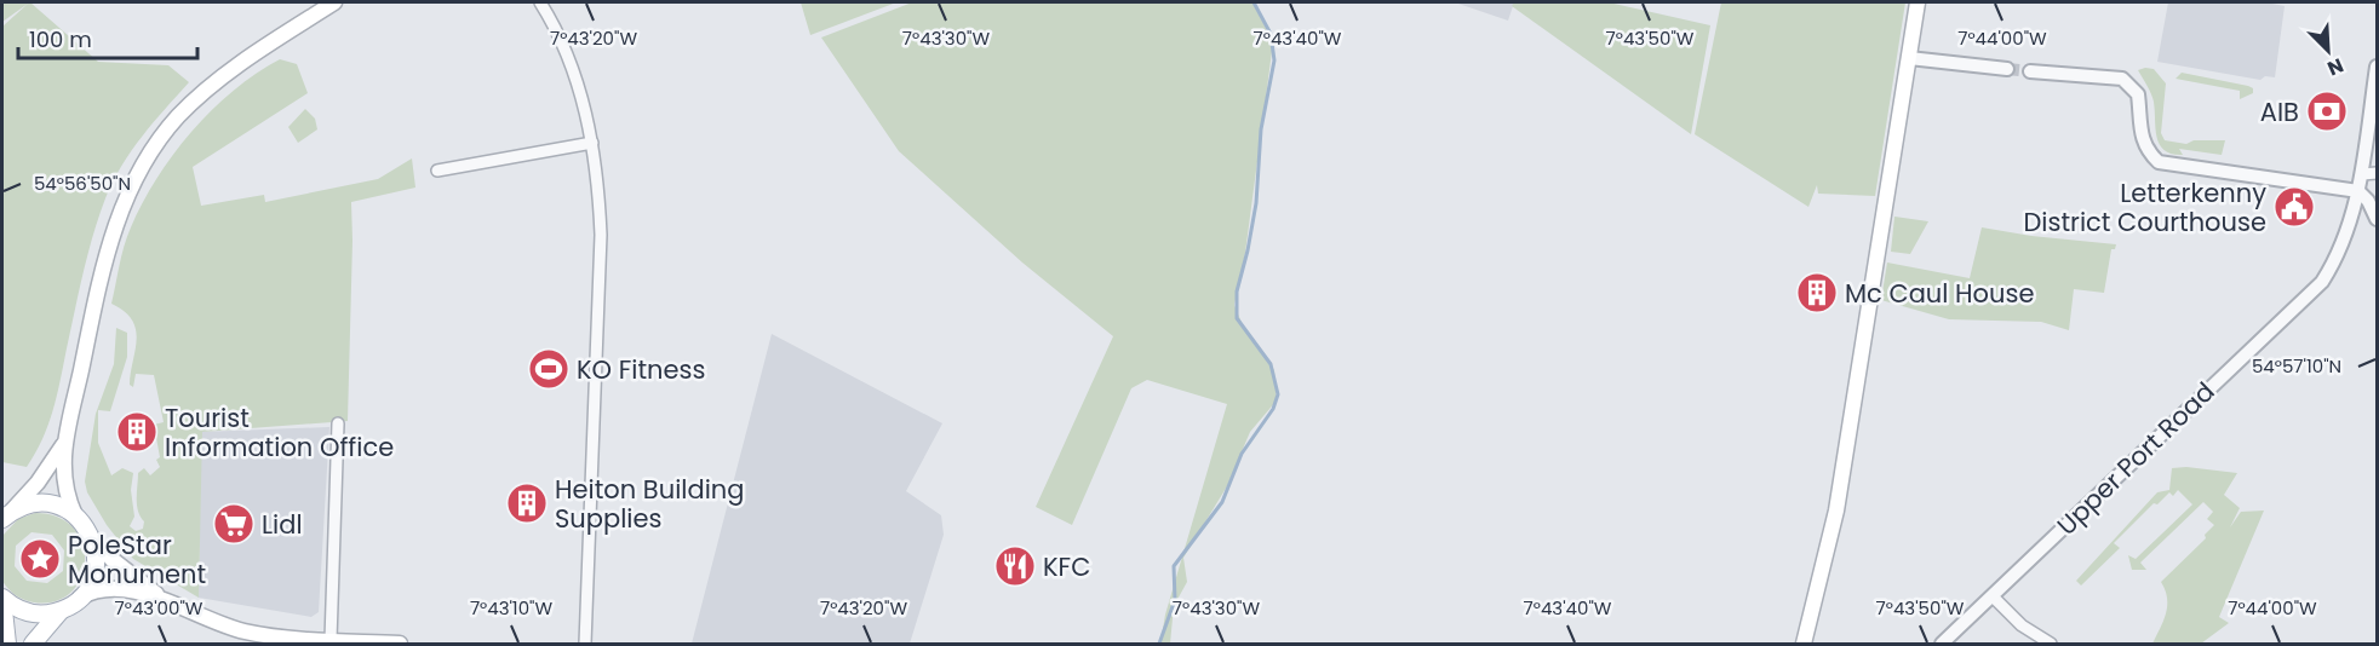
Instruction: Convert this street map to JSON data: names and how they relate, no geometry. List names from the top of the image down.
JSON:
{
  "streets": {
    "street": ["Upper Port Road"]
  },
  "places": {
    "bank": ["AIB"],
    "public building": ["Letterkenny District Courthouse"],
    "building": ["Mc Caul House", "Tourist Information Office", "Heiton Building Supplies"],
    "sports": ["KO Fitness"],
    "supermarket": ["Lidl"],
    "place": ["PoleStar Monument"],
    "restaurant": ["KFC"]
  },
  "scale_bar": "100 m",
  "north": "bottom right",
  "coordinates": [
    "7°43'20\"W",
    "7°43'30\"W",
    "7°43'40\"W",
    "7°43'50\"W",
    "7°44'00\"W",
    "54°56'50\"N",
    "54°57'10\"N",
    "7°43'00\"W",
    "7°43'10\"W"
  ]
}
